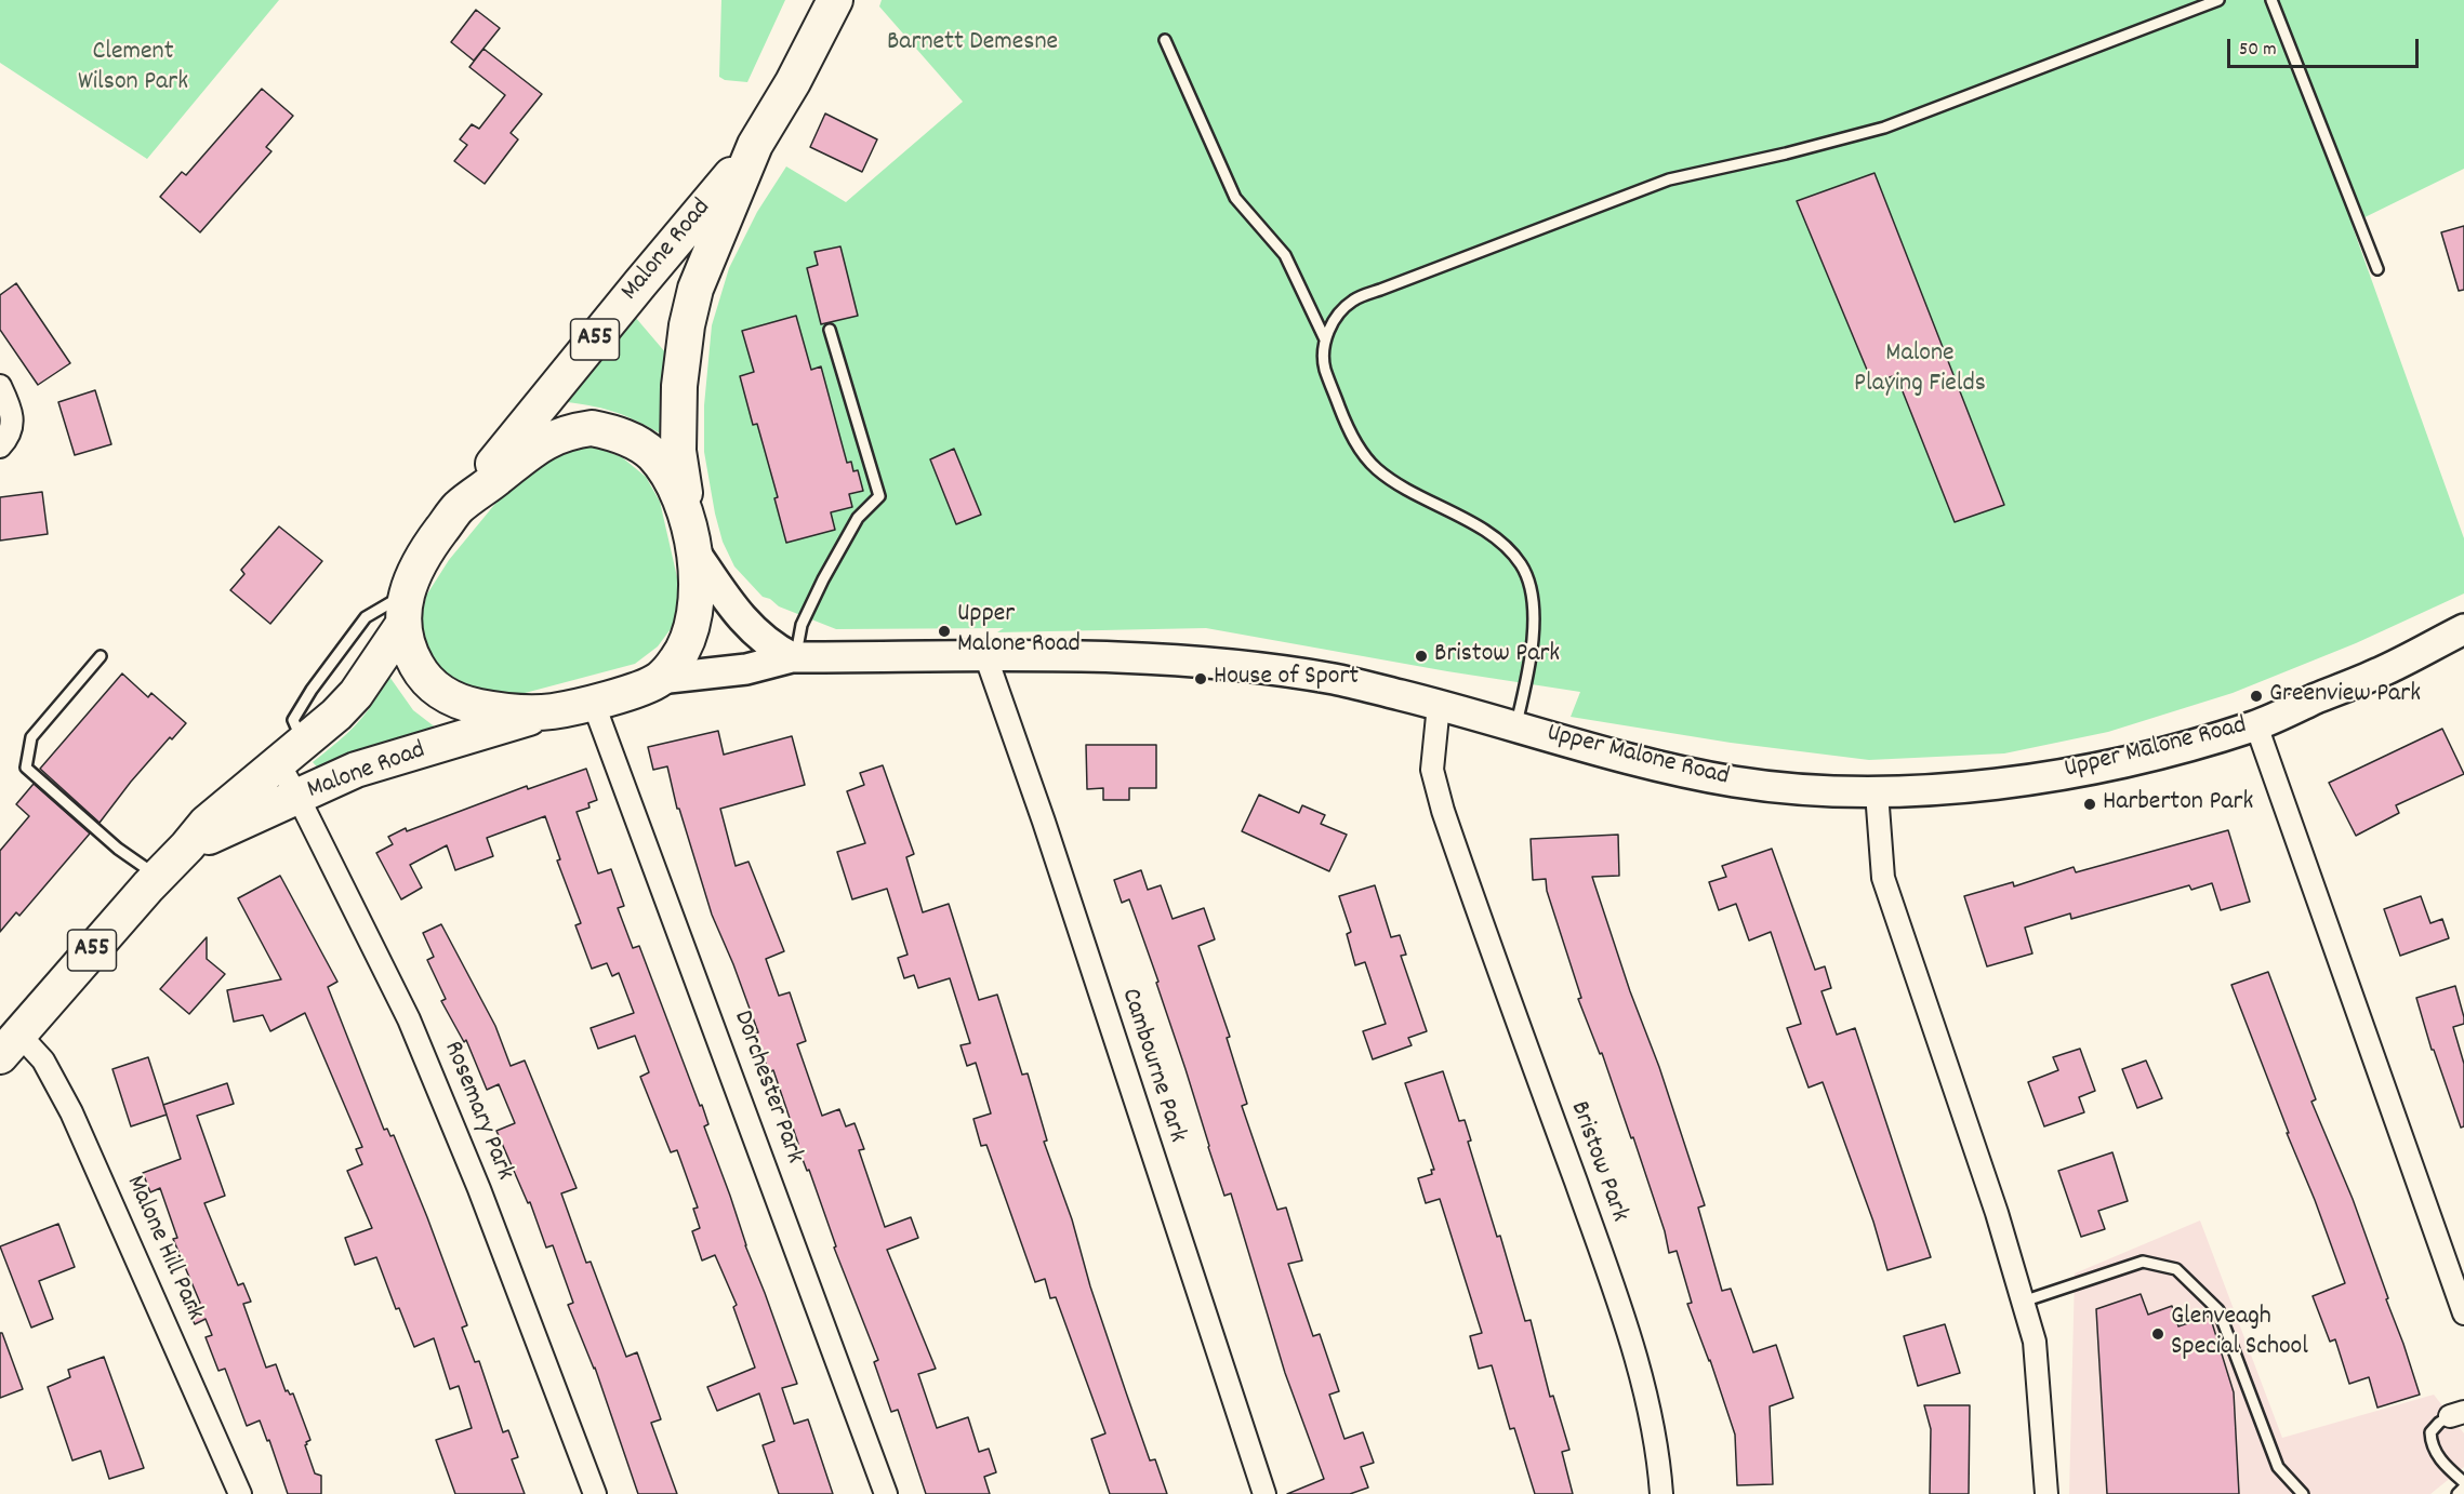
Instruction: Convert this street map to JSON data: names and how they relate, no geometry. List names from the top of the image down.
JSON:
{
  "streets": {
    "highway": ["Malone Road", "A55"],
    "main road": ["Upper Malone Road"],
    "street": [
      "Cambourne Park",
      "Dorchester Park",
      "Rosemary Park",
      "Bristow Park",
      "Malone Hill Park"
    ]
  },
  "crossings": [
    ["Malone Road", "A55"],
    ["Malone Road", "Rosemary Park"],
    ["Malone Road", "Malone Hill Park"],
    ["A55", "Upper Malone Road"],
    ["A55", "Dorchester Park"],
    ["Upper Malone Road", "Cambourne Park"],
    ["Upper Malone Road", "Bristow Park"]
  ],
  "parks": ["Barnett Demesne", "Clement Wilson Park", "Malone Playing Fields"],
  "places": [
    "Upper Malone Road",
    "Bristow Park",
    "House of Sport",
    "Greenview Park",
    "Harberton Park",
    "Glenveagh Special School"
  ],
  "scale_bar": "50 m"
}
